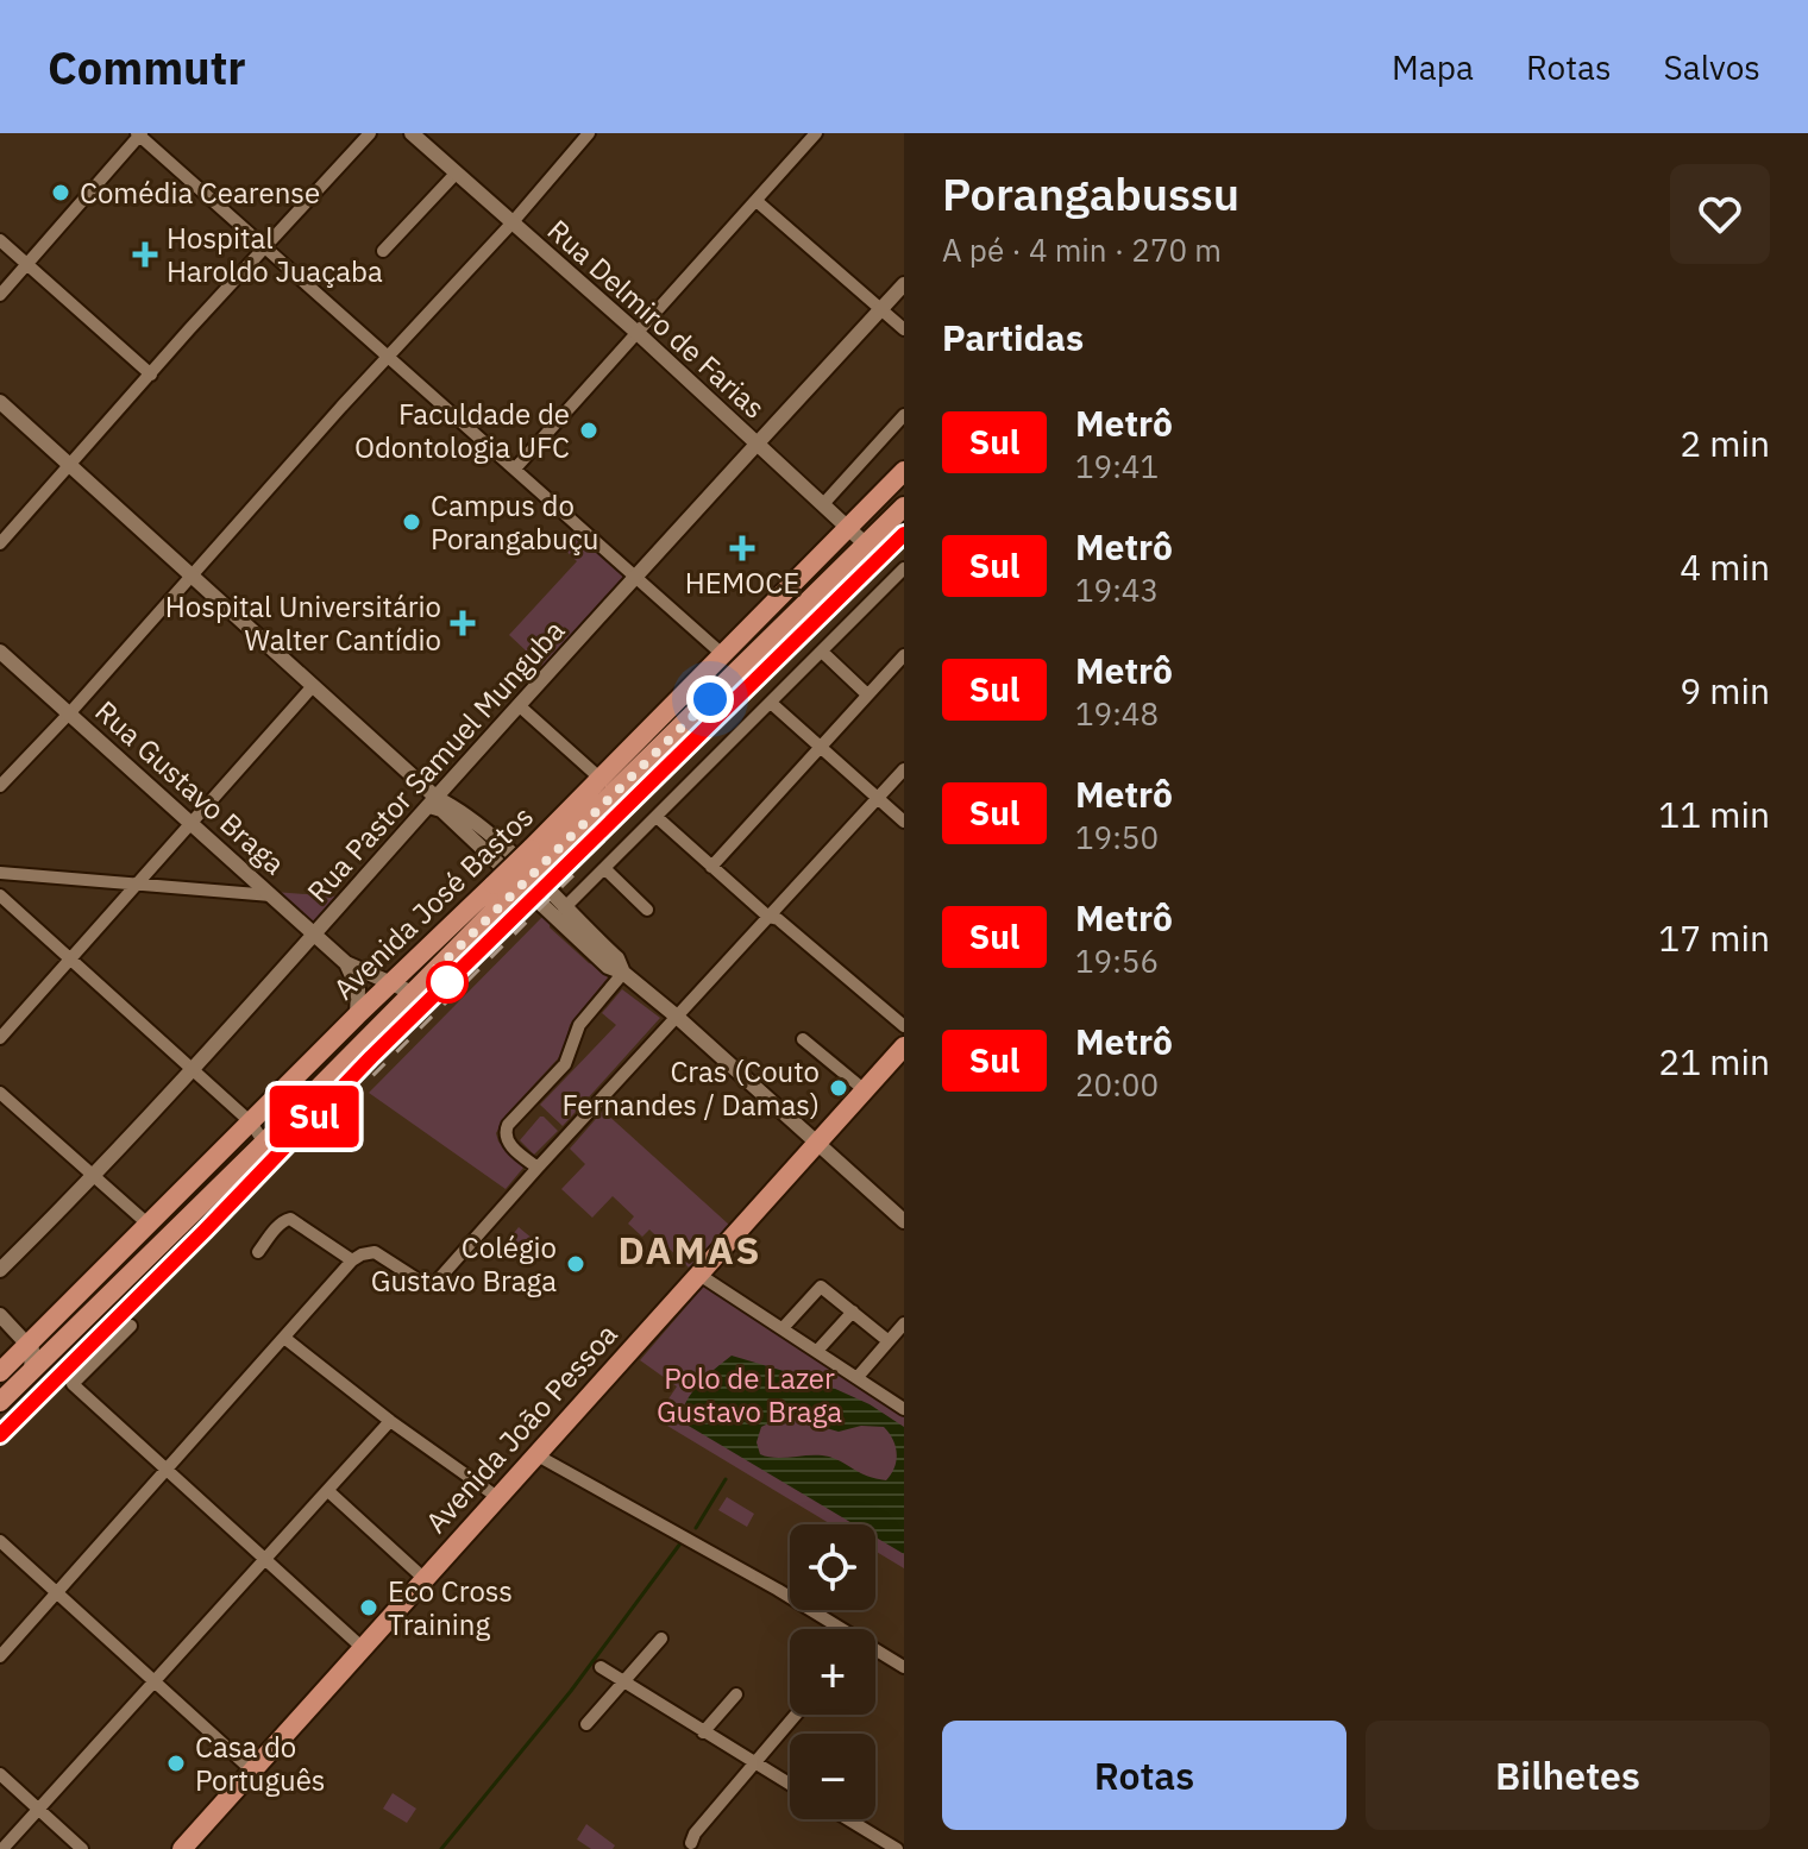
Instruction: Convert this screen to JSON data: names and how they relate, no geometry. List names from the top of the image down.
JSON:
{
  "streets": {
    "main road": ["Avenida José Bastos", "Avenida João Pessoa"],
    "street": ["Rua Delmiro de Farias", "Rua Pastor Samuel Munguba", "Rua Gustavo Braga"]
  },
  "crossings": [
    ["Rua Delmiro de Farias", "Rua Pastor Samuel Munguba"],
    ["Rua Delmiro de Farias", "Avenida José Bastos"],
    ["Rua Pastor Samuel Munguba", "Rua Gustavo Braga"],
    ["Rua Gustavo Braga", "Avenida José Bastos"]
  ],
  "districts": ["DAMAS"],
  "parks": ["Polo de Lazer Gustavo Braga"],
  "places": {
    "other": [
      "Comédia Cearense",
      "Faculdade de Odontologia UFC",
      "Campus do Porangabuçu",
      "Cras (Couto Fernandes / Damas)",
      "Colégio Gustavo Braga",
      "Eco Cross Training",
      "Casa do Português"
    ],
    "health": ["Hospital Haroldo Juaçaba", "HEMOCE", "Hospital Universitário Walter Cantídio"]
  },
  "lines": ["metro line Sul"],
  "page": {
    "header": "Commutr",
    "nav": ["Mapa", "Rotas", "Salvos"],
    "on_map": "Sul",
    "heading": [
      ["Porangabussu", "A pé · 4 min · 270 m"],
      "Partidas"
    ],
    "list": [
      {
        "mark": "Sul",
        "name": "Metrô",
        "note": "19:41",
        "value": "2 min"
      },
      {
        "mark": "Sul",
        "name": "Metrô",
        "note": "19:43",
        "value": "4 min"
      },
      {
        "mark": "Sul",
        "name": "Metrô",
        "note": "19:48",
        "value": "9 min"
      },
      {
        "mark": "Sul",
        "name": "Metrô",
        "note": "19:50",
        "value": "11 min"
      },
      {
        "mark": "Sul",
        "name": "Metrô",
        "note": "19:56",
        "value": "17 min"
      },
      {
        "mark": "Sul",
        "name": "Metrô",
        "note": "20:00",
        "value": "21 min"
      }
    ],
    "map_buttons": ["+", "−"],
    "buttons": ["Rotas", "Bilhetes"]
  }
}
